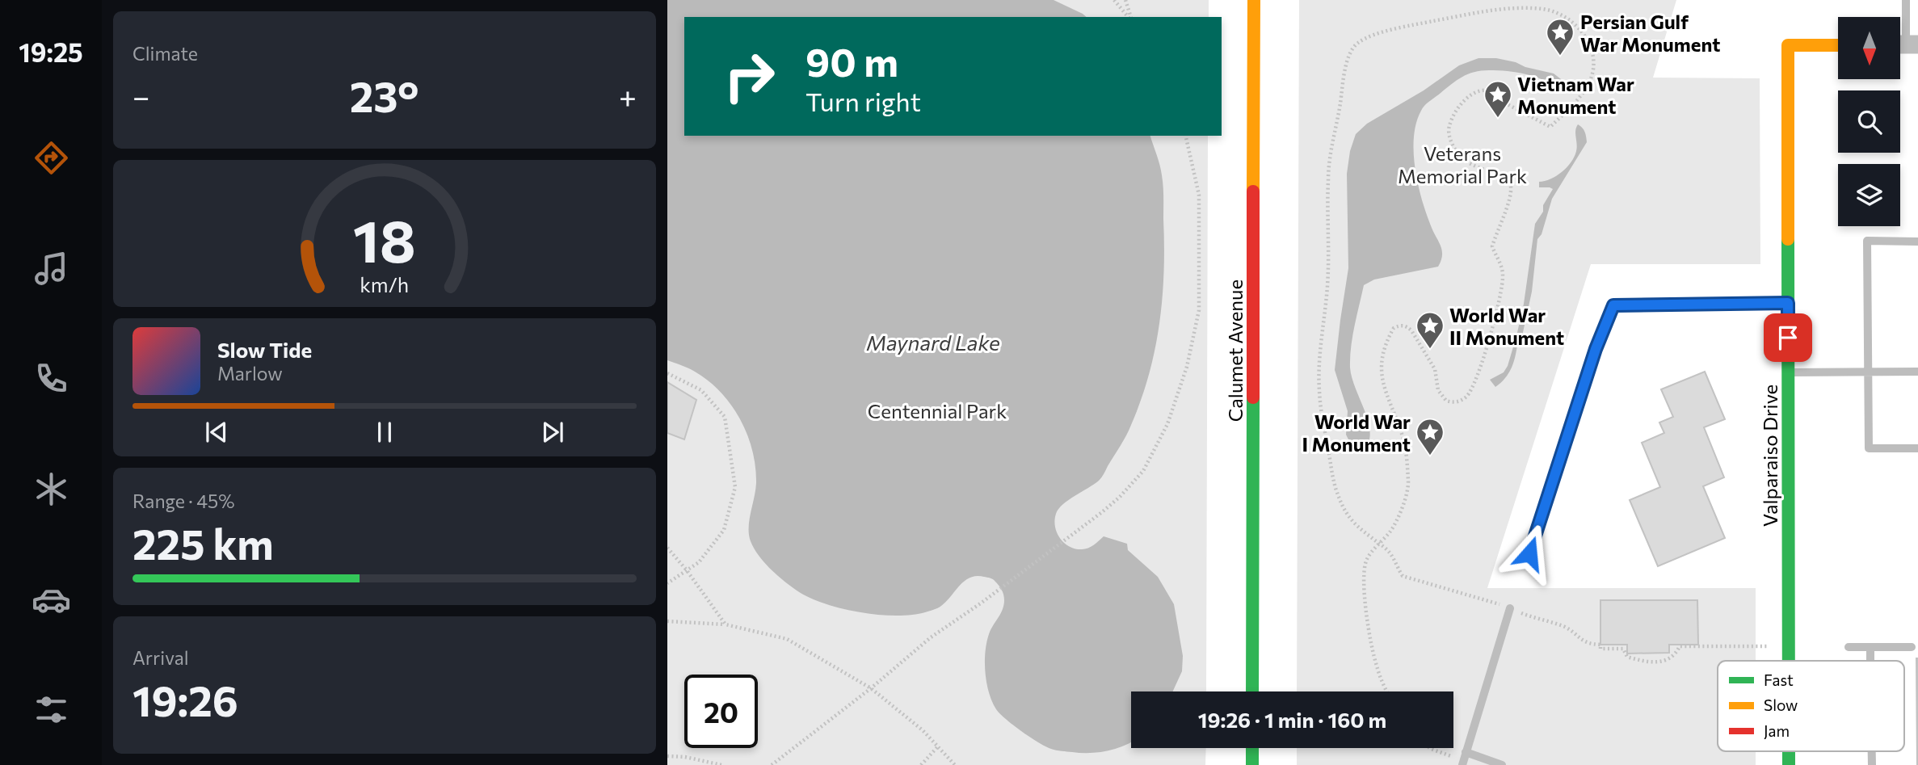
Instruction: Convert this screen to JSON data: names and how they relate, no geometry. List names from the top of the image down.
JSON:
{
  "streets": {
    "street": ["Calumet Avenue", "Valparaiso Drive"]
  },
  "water": ["Maynard Lake"],
  "parks": ["Veterans Memorial Park", "Centennial Park"],
  "places": {
    "place": [
      "Persian Gulf War Monument",
      "Vietnam War Monument",
      "World War II Monument",
      "World War I Monument"
    ]
  },
  "legend": ["Fast", "Slow", "Jam"],
  "north": "bottom",
  "page": {
    "tabs": "19:25",
    "tile": [
      "Climate",
      ["Range · 45%", "225 km"],
      ["Arrival", "19:26"]
    ],
    "turn": ["90 m", "Turn right"],
    "heat": ["−", "23°", "+"],
    "song": ["Slow Tide", "Marlow"],
    "limit": "20",
    "trip": "19:26 · 1 min · 160 m",
    "gauge": ["18", "km/h"]
  }
}
